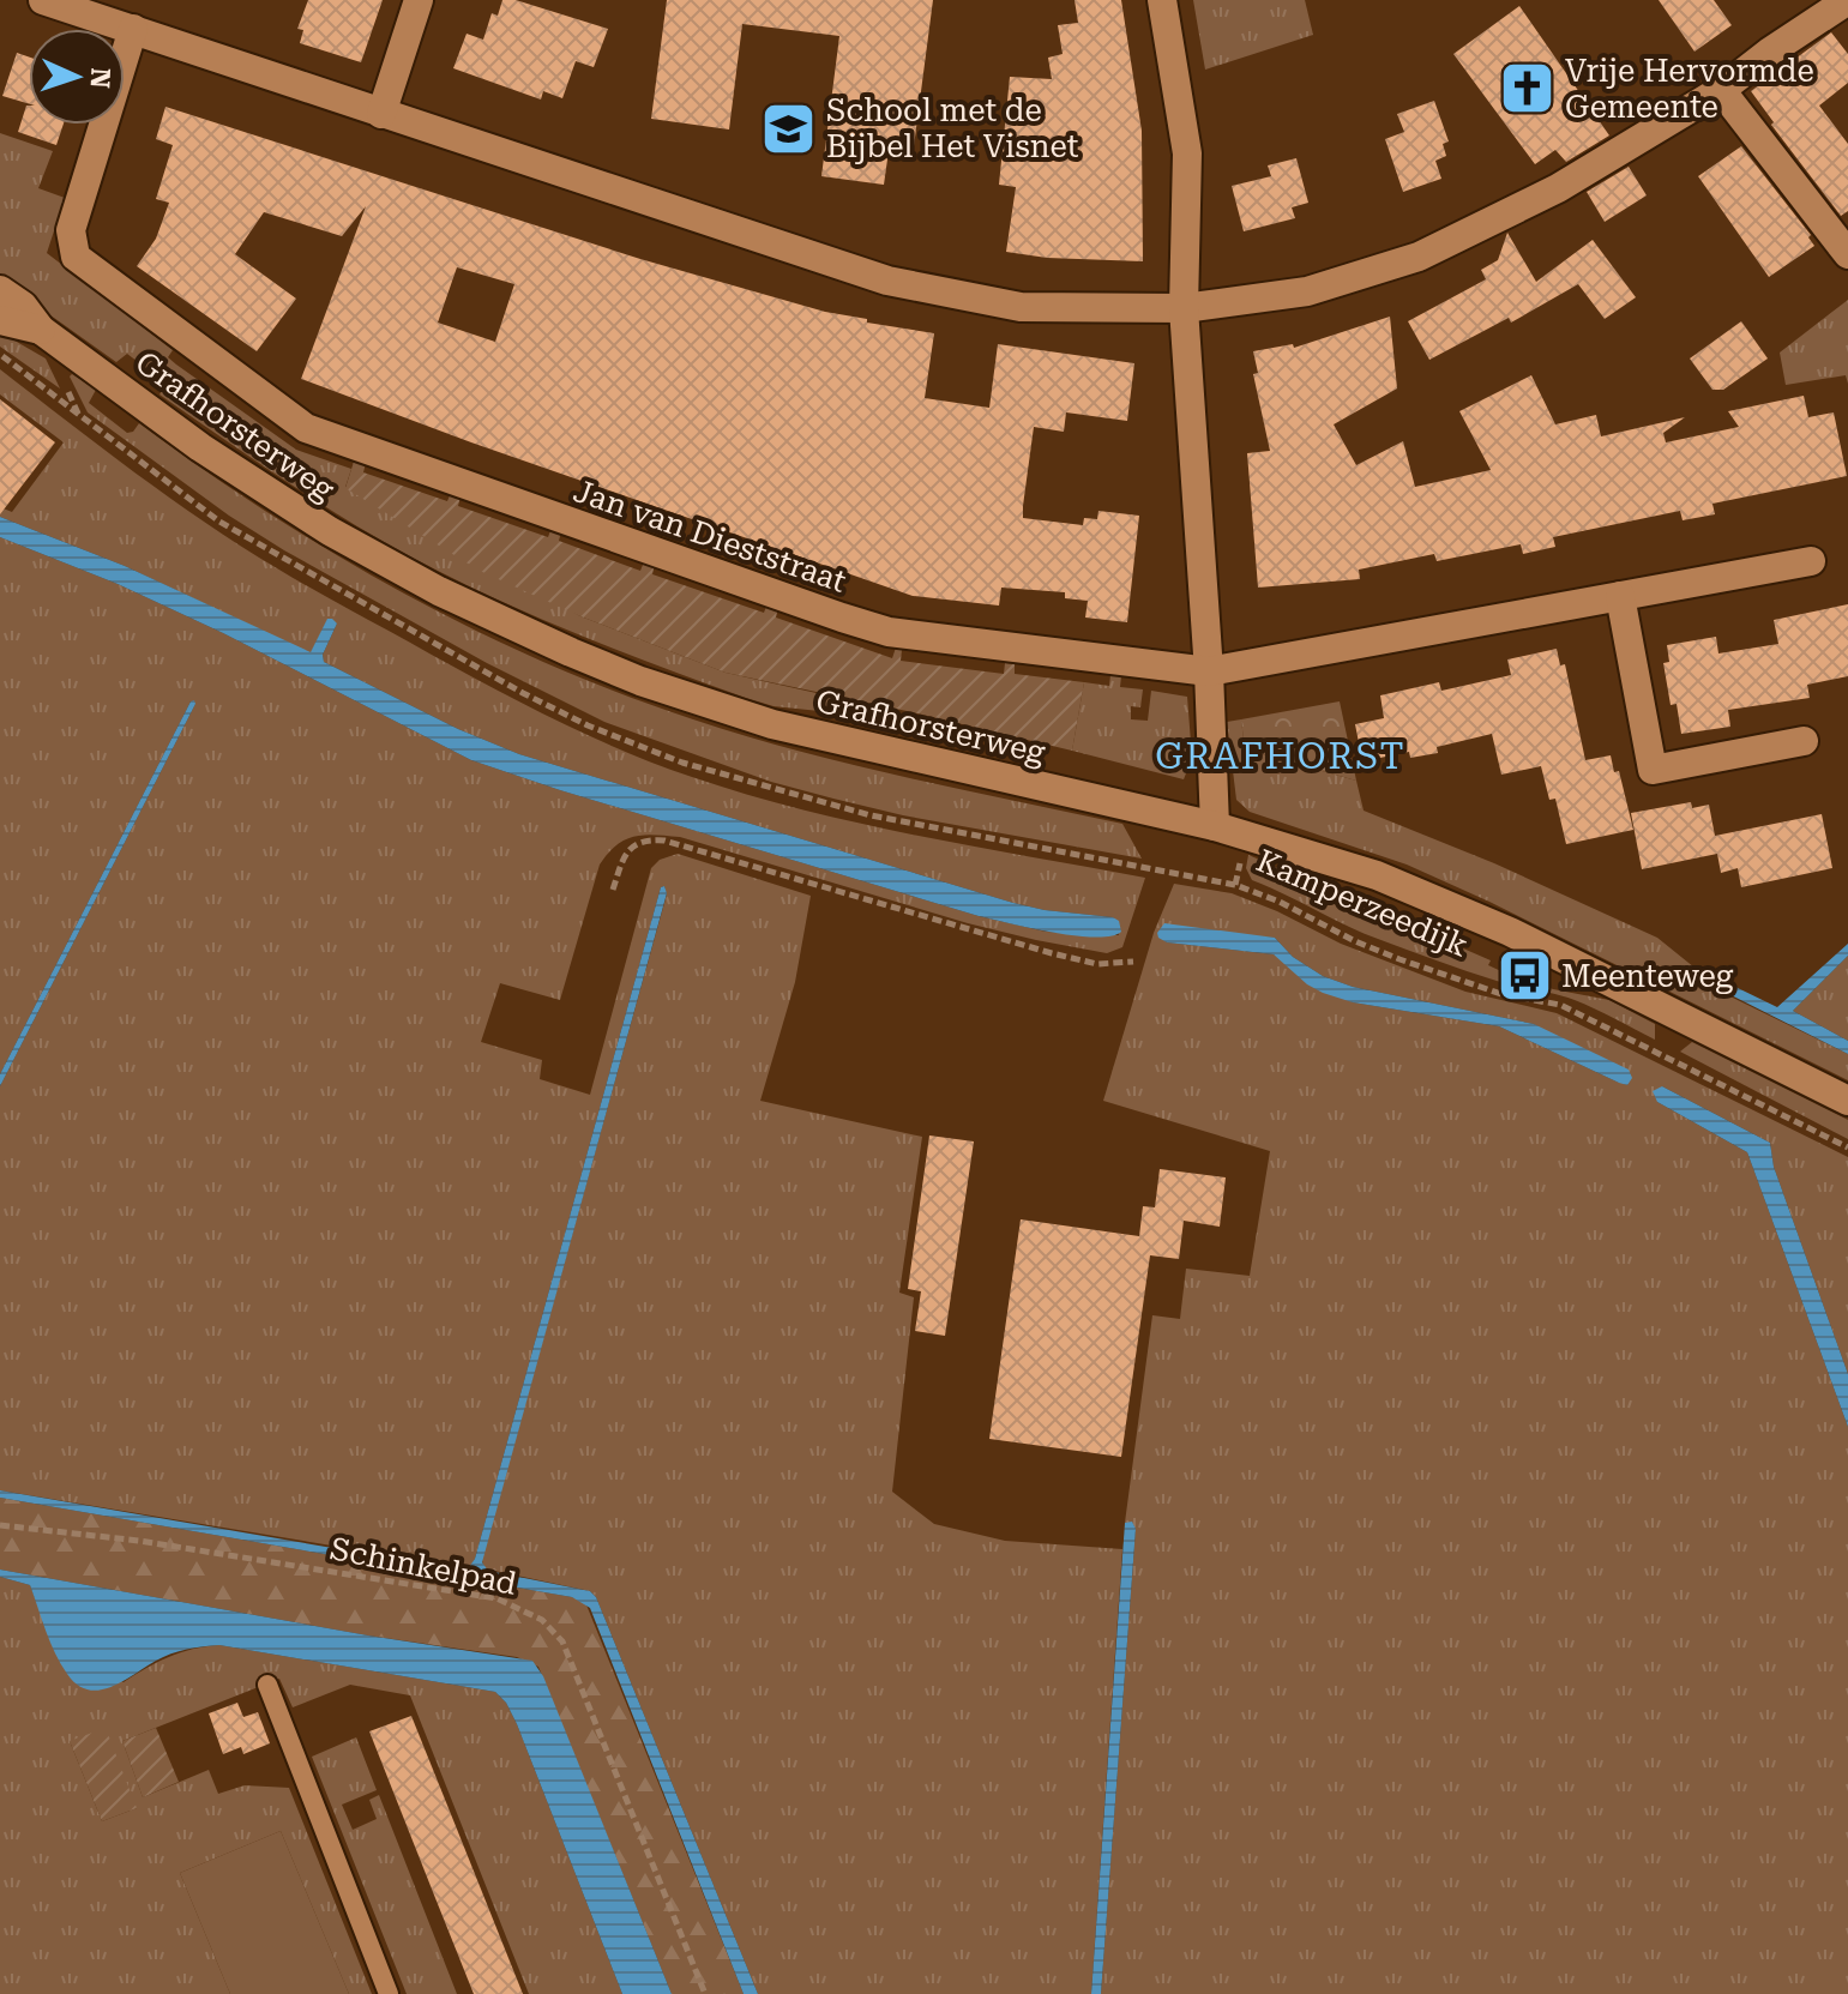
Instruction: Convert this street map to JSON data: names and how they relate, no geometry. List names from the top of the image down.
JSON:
{
  "streets": {
    "street": ["Grafhorsterweg", "Jan van Dieststraat"],
    "path": ["Kamperzeedijk", "Schinkelpad"]
  },
  "districts": ["GRAFHORST"],
  "places": {
    "church": ["Vrije Hervormde Gemeente"],
    "school or university": ["School met de Bijbel Het Visnet"],
    "bus stop": ["Meenteweg"]
  },
  "north": "right"
}
